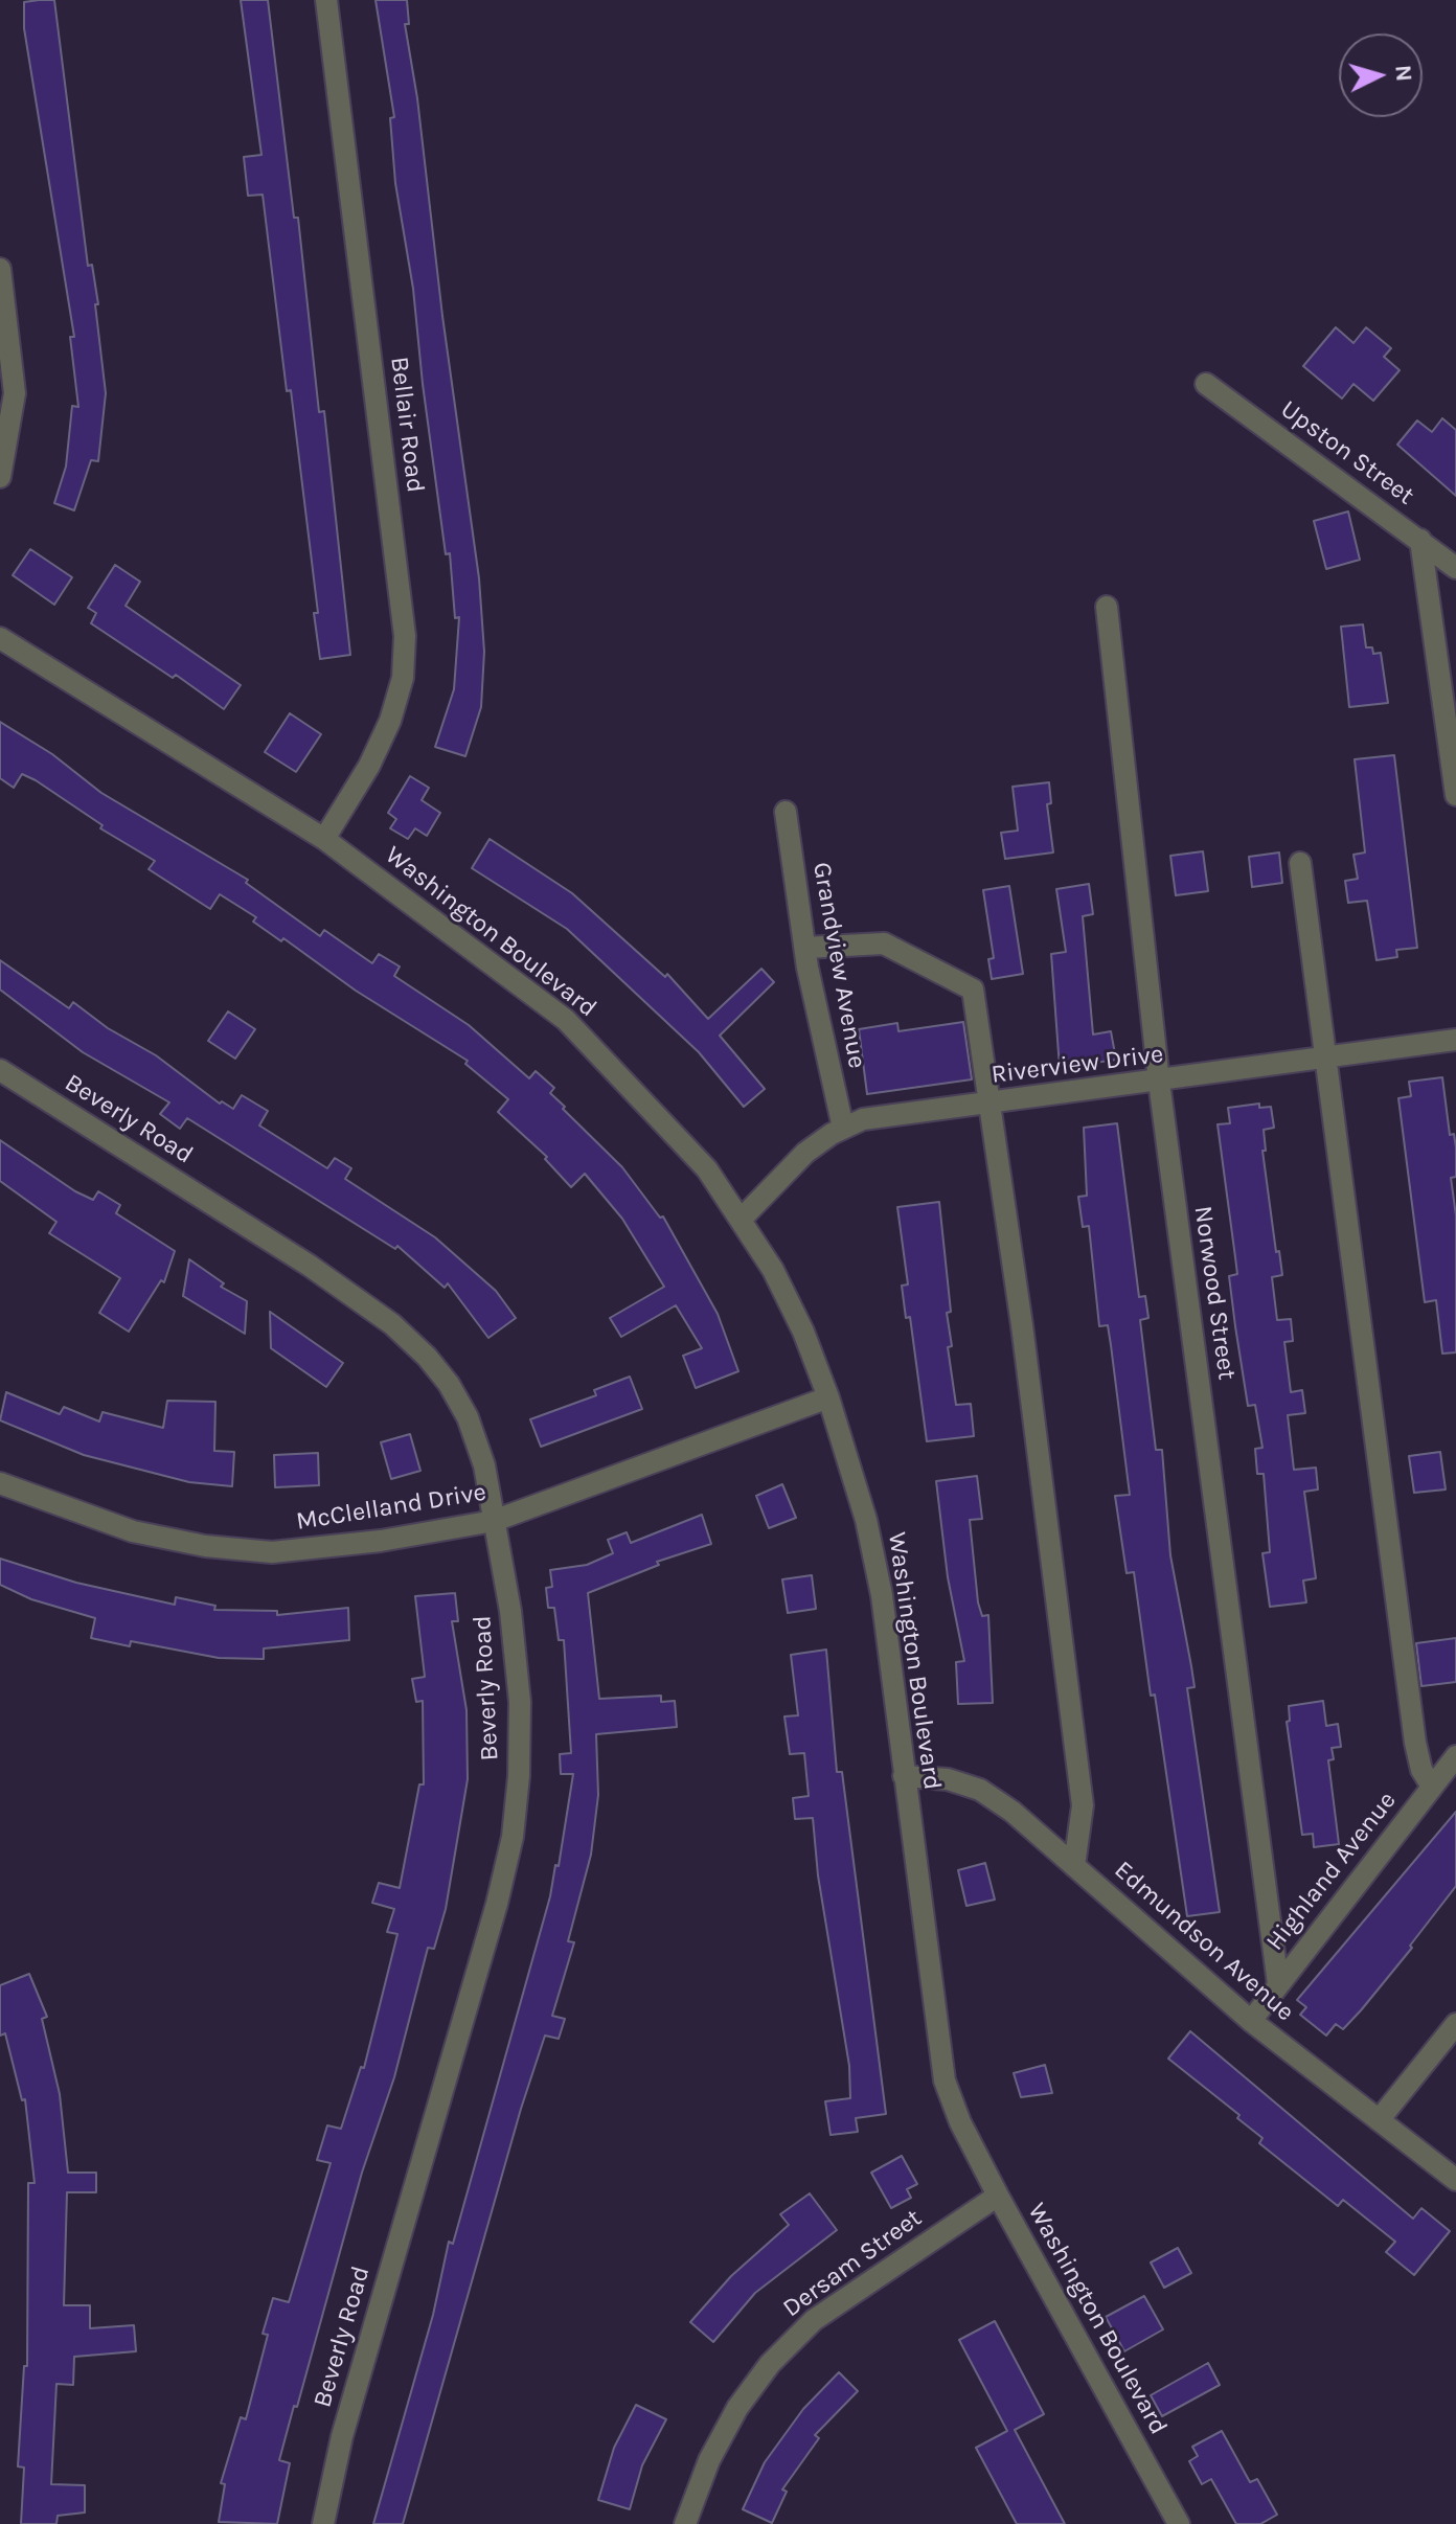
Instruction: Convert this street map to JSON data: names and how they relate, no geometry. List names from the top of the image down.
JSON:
{
  "streets": {
    "street": [
      "Bellair Road",
      "Upston Street",
      "Washington Boulevard",
      "Grandview Avenue",
      "Riverview Drive",
      "Beverly Road",
      "Norwood Street",
      "McClelland Drive",
      "Highland Avenue",
      "Edmundson Avenue",
      "Dersam Street"
    ]
  },
  "crossings": [
    ["Bellair Road", "Washington Boulevard"],
    ["Washington Boulevard", "Riverview Drive"],
    ["Washington Boulevard", "McClelland Drive"],
    ["Washington Boulevard", "Edmundson Avenue"],
    ["Washington Boulevard", "Dersam Street"],
    ["Grandview Avenue", "Riverview Drive"],
    ["Riverview Drive", "Norwood Street"],
    ["Beverly Road", "McClelland Drive"],
    ["Norwood Street", "Highland Avenue"],
    ["Highland Avenue", "Edmundson Avenue"]
  ],
  "north": "right"
}
